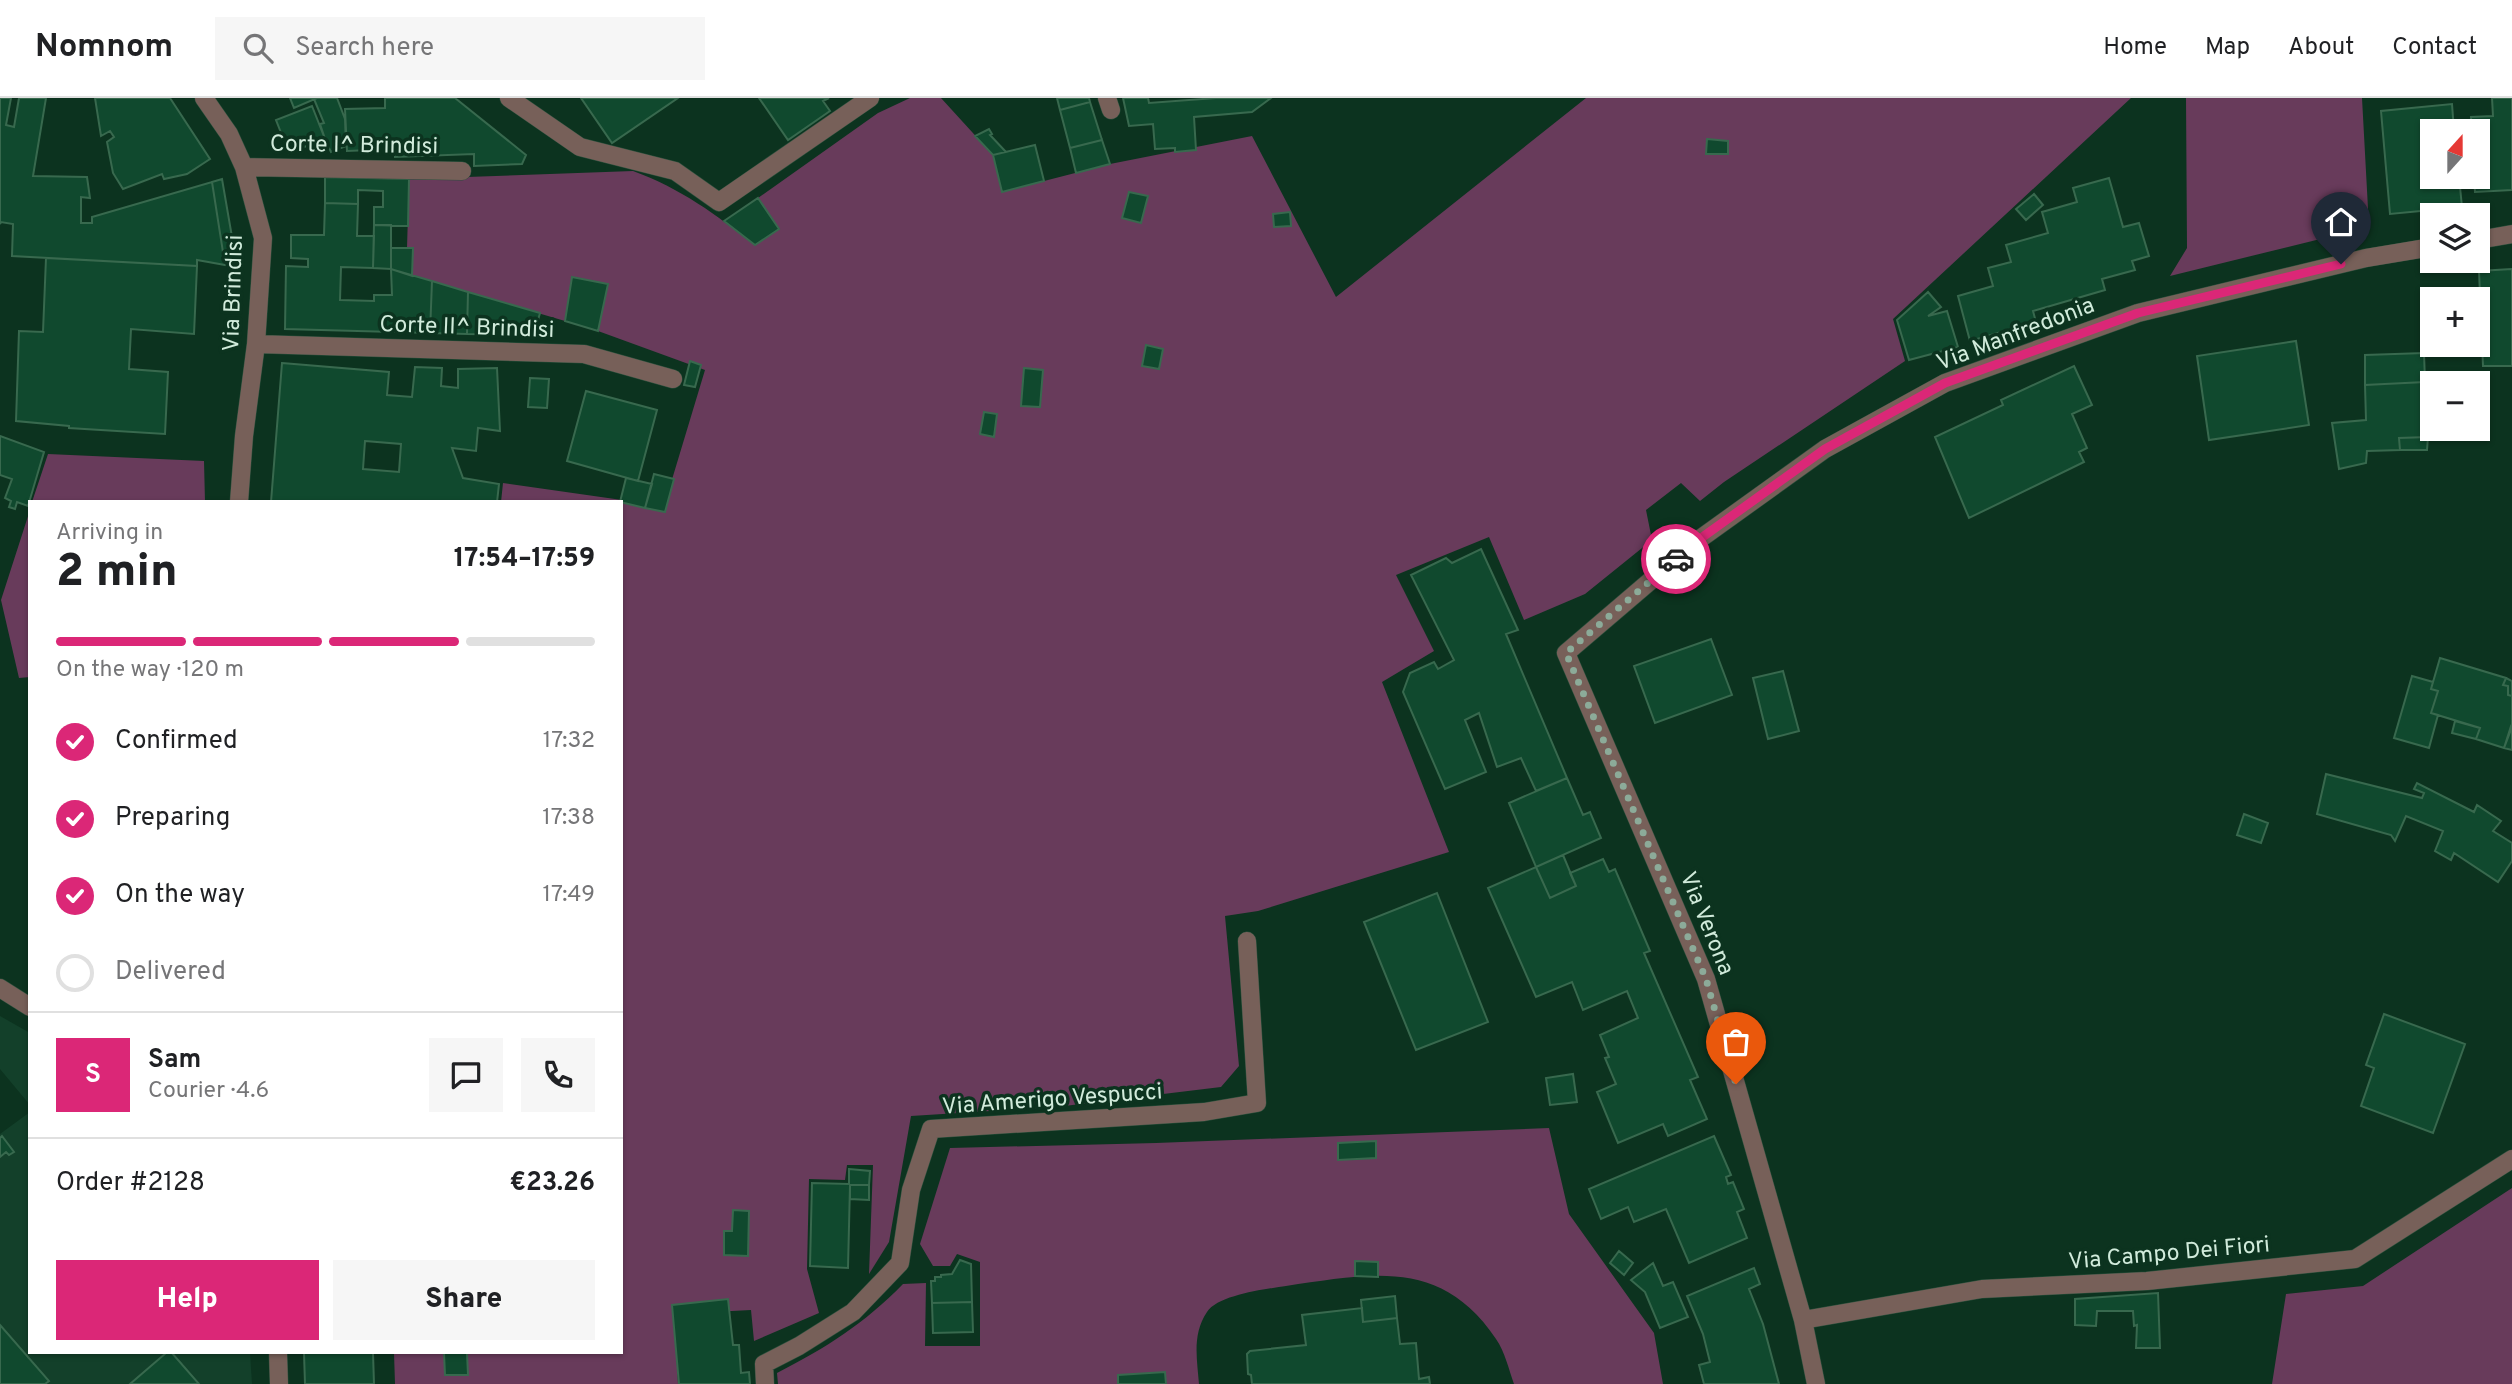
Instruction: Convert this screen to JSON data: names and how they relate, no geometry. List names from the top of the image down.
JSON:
{
  "streets": {
    "street": [
      "Corte I^ Brindisi",
      "Via Brindisi",
      "Corte II^ Brindisi",
      "Via Manfredonia",
      "Via Verona",
      "Via Amerigo Vespucci",
      "Via Campo Dei Fiori"
    ]
  },
  "crossings": [
    ["Corte I^ Brindisi", "Via Brindisi"],
    ["Via Brindisi", "Corte II^ Brindisi"],
    ["Via Manfredonia", "Via Verona"],
    ["Via Verona", "Via Campo Dei Fiori"]
  ],
  "north": "top",
  "page": {
    "header": "Nomnom",
    "search": "Search here",
    "nav": [
      "Home",
      "Map",
      "About",
      "Contact"
    ],
    "map_buttons": ["+", "−"],
    "heading": ["2 min", "Arriving in", "17:54–17:59"],
    "panel": [
      "Sam",
      "Courier · 4.6",
      "Order #2128",
      "€23.26"
    ],
    "bar": "On the way · 120 m",
    "list": [
      ["Confirmed", "17:32"],
      ["Preparing", "17:38"],
      ["On the way", "17:49"],
      "Delivered"
    ],
    "round": "S",
    "buttons": ["Help", "Share"]
  }
}
